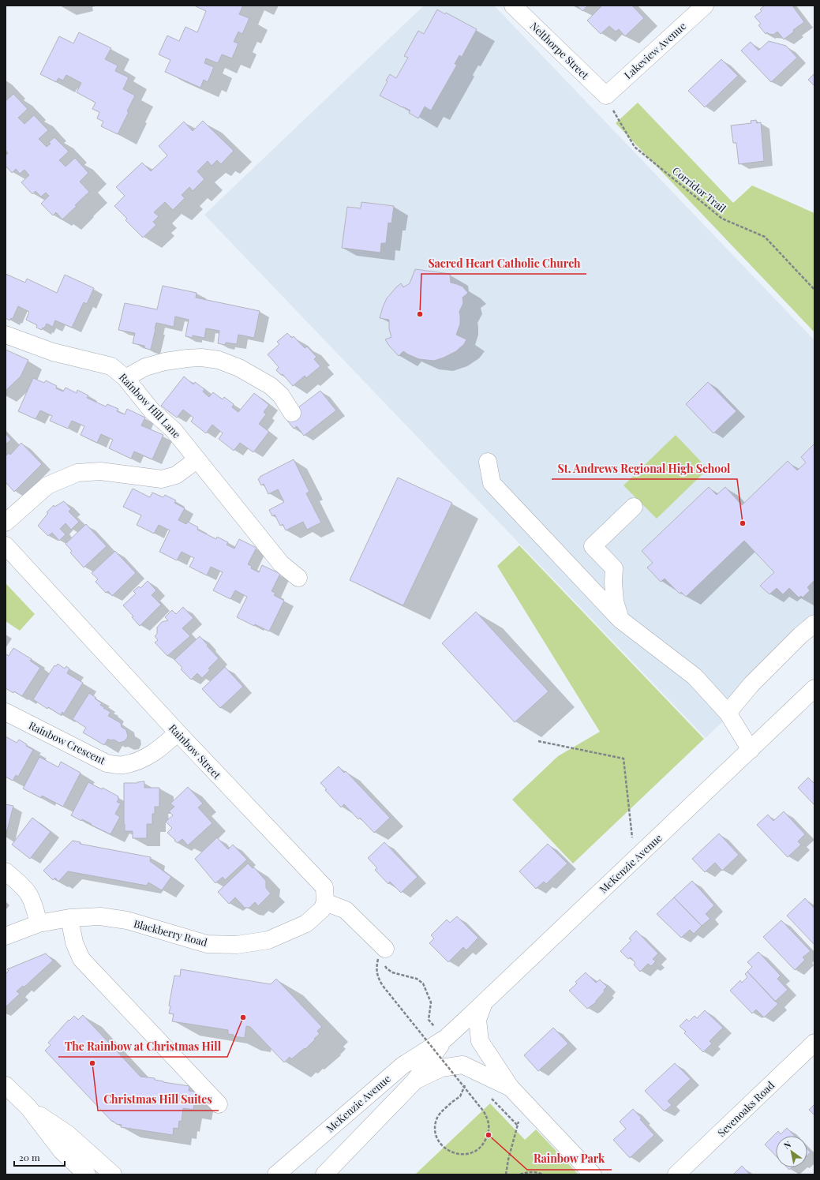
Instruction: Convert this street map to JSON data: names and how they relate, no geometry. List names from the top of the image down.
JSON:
{
  "streets": {
    "street": [
      "Nelthorpe Street",
      "Lakeview Avenue",
      "Rainbow Hill Lane",
      "Rainbow Crescent",
      "Rainbow Street",
      "McKenzie Avenue",
      "Blackberry Road",
      "Sevenoaks Road"
    ],
    "path": ["Corridor Trail"]
  },
  "crossings": [
    ["Nelthorpe Street", "Lakeview Avenue"],
    ["Nelthorpe Street", "Corridor Trail"],
    ["Lakeview Avenue", "Corridor Trail"],
    ["Rainbow Crescent", "Rainbow Street"],
    ["Rainbow Street", "Blackberry Road"]
  ],
  "places": [
    "Sacred Heart Catholic Church",
    "St. Andrews Regional High School",
    "The Rainbow at Christmas Hill",
    "Christmas Hill Suites",
    "Rainbow Park"
  ],
  "scale_bar": "20 m",
  "north": "top left"
}
